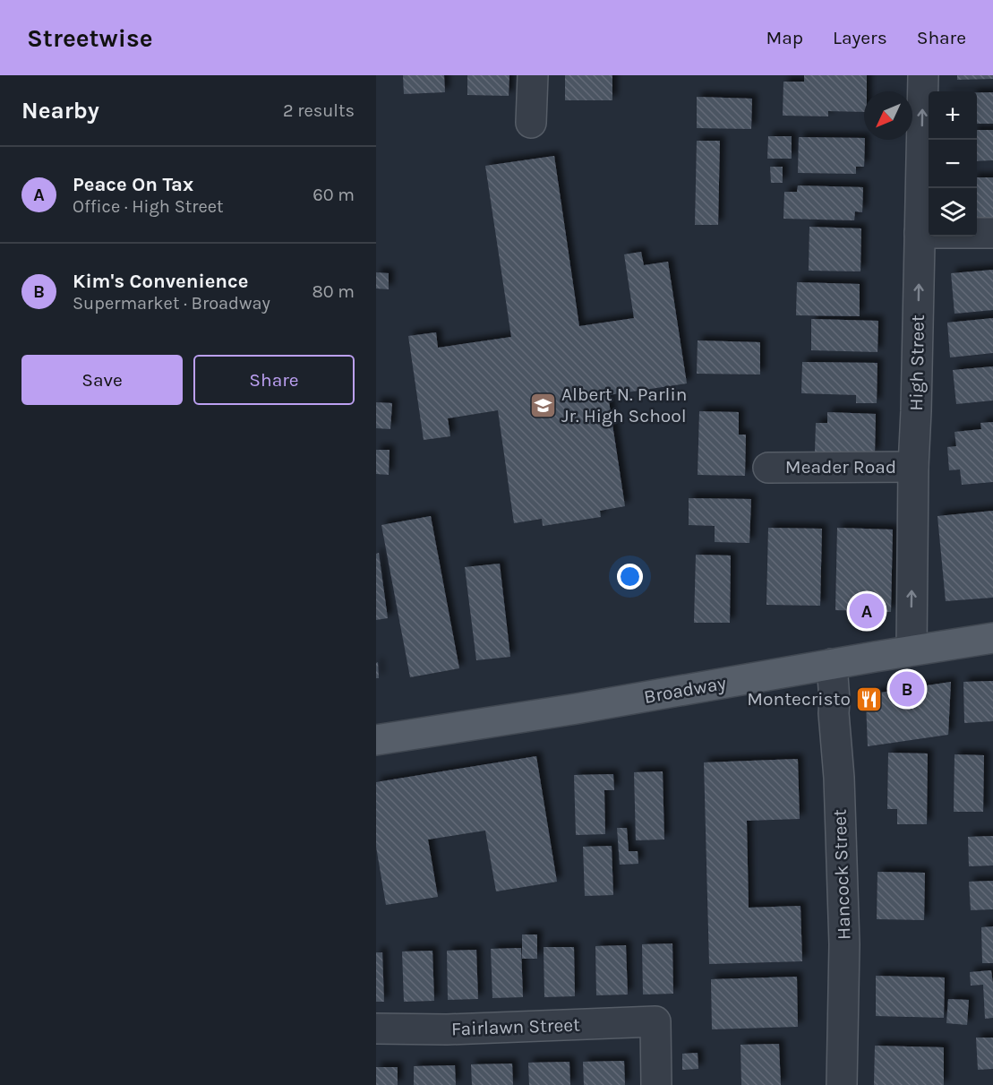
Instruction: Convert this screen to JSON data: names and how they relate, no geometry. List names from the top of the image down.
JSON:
{
  "streets": {
    "main road": ["Broadway"],
    "street": [
      "High Street",
      "Meader Road",
      "Hancock Street",
      "Fairlawn Street"
    ]
  },
  "crossings": [
    ["High Street", "Meader Road"],
    ["High Street", "Broadway"],
    ["Broadway", "Hancock Street"]
  ],
  "one_way": ["High Street"],
  "places": {
    "school or university": ["Albert N. Parlin Jr. High School"],
    "restaurant": ["Montecristo"]
  },
  "north": "bottom left",
  "page": {
    "header": "Streetwise",
    "nav": ["Map", "Layers", "Share"],
    "heading": ["Nearby", "2 results"],
    "map_buttons": ["+", "−"],
    "list": [
      {
        "mark": "A",
        "name": "Peace On Tax",
        "note": "Office · High Street",
        "value": "60 m"
      },
      {
        "mark": "B",
        "name": "Kim's Convenience",
        "note": "Supermarket · Broadway",
        "value": "80 m"
      }
    ],
    "buttons": ["Save", "Share"],
    "pins": ["A", "B"]
  }
}
